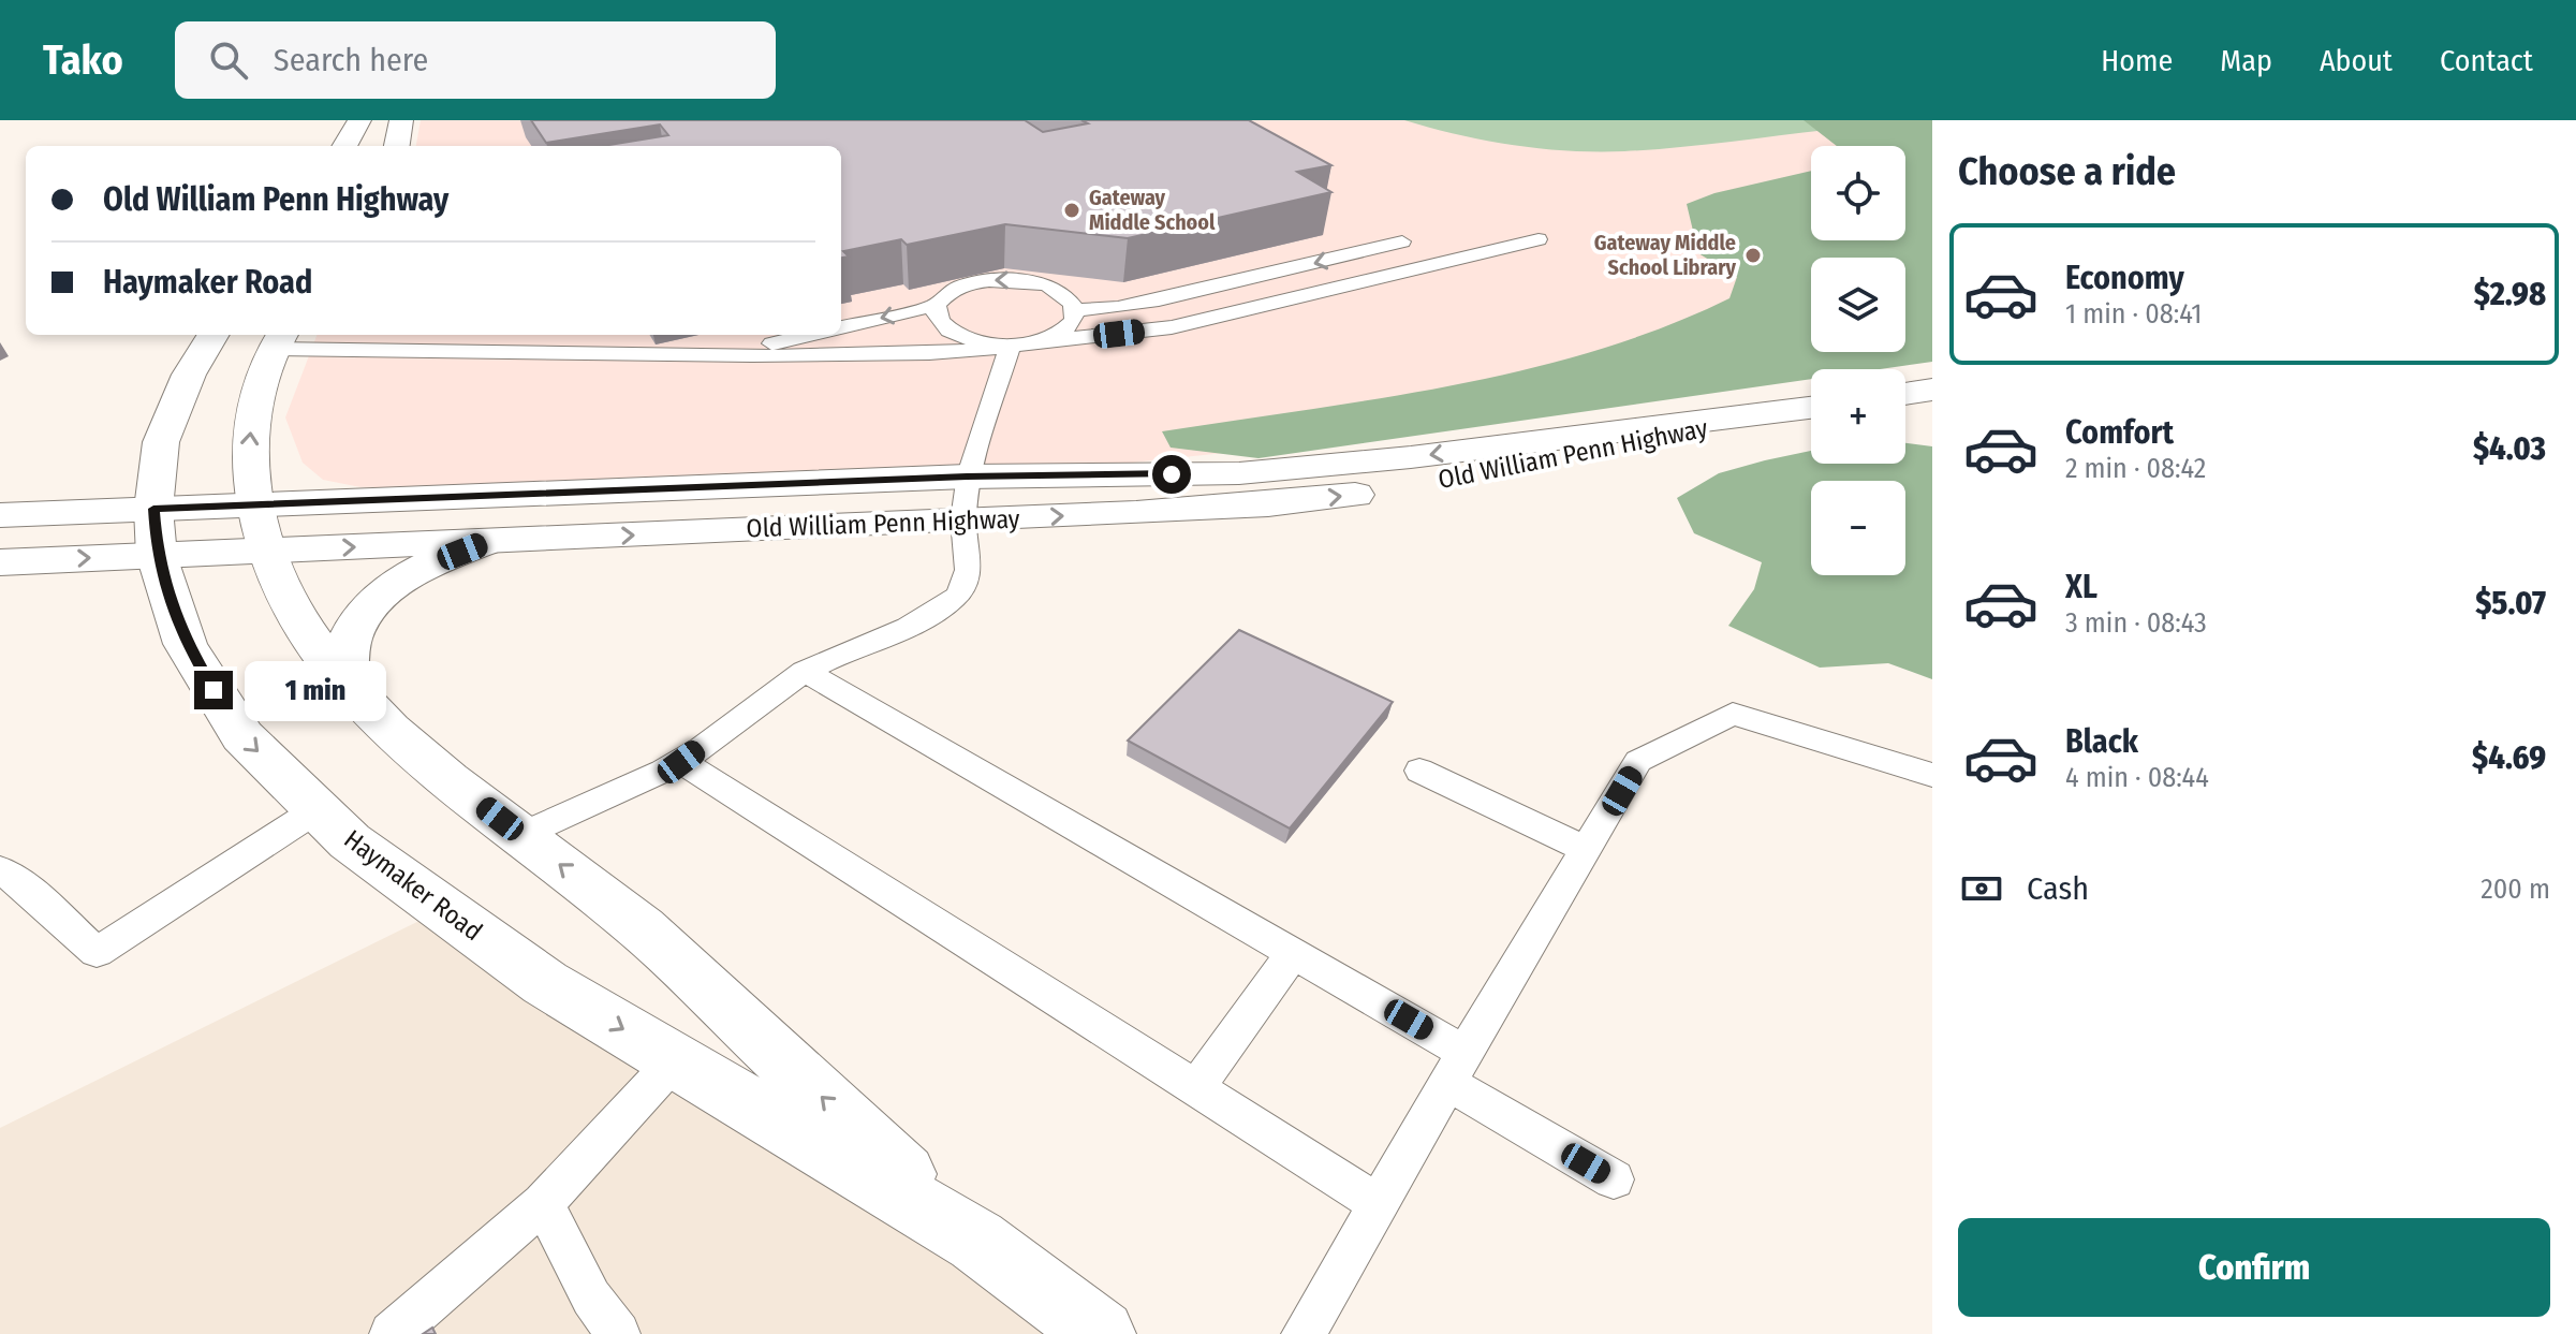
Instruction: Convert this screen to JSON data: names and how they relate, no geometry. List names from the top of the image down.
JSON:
{
  "streets": {
    "main road": ["Old William Penn Highway", "Haymaker Road"]
  },
  "crossings": [
    ["Old William Penn Highway", "Haymaker Road"]
  ],
  "places": ["Gateway Middle School", "Gateway Middle School Library"],
  "page": {
    "header": "Tako",
    "search": "Search here",
    "nav": [
      "Home",
      "Map",
      "About",
      "Contact"
    ],
    "heading": "Choose a ride",
    "map_buttons": ["+", "−"],
    "banner": ["Old William Penn Highway", "Haymaker Road"],
    "list": [
      {
        "name": "Economy",
        "note": "1 min · 08:41",
        "value": "$2.98"
      },
      {
        "name": "Comfort",
        "note": "2 min · 08:42",
        "value": "$4.03"
      },
      {
        "name": "XL",
        "note": "3 min · 08:43",
        "value": "$5.07"
      },
      {
        "name": "Black",
        "note": "4 min · 08:44",
        "value": "$4.69"
      }
    ],
    "bubble": "1 min",
    "pay": ["Cash", "200 m"],
    "buttons": "Confirm"
  }
}
